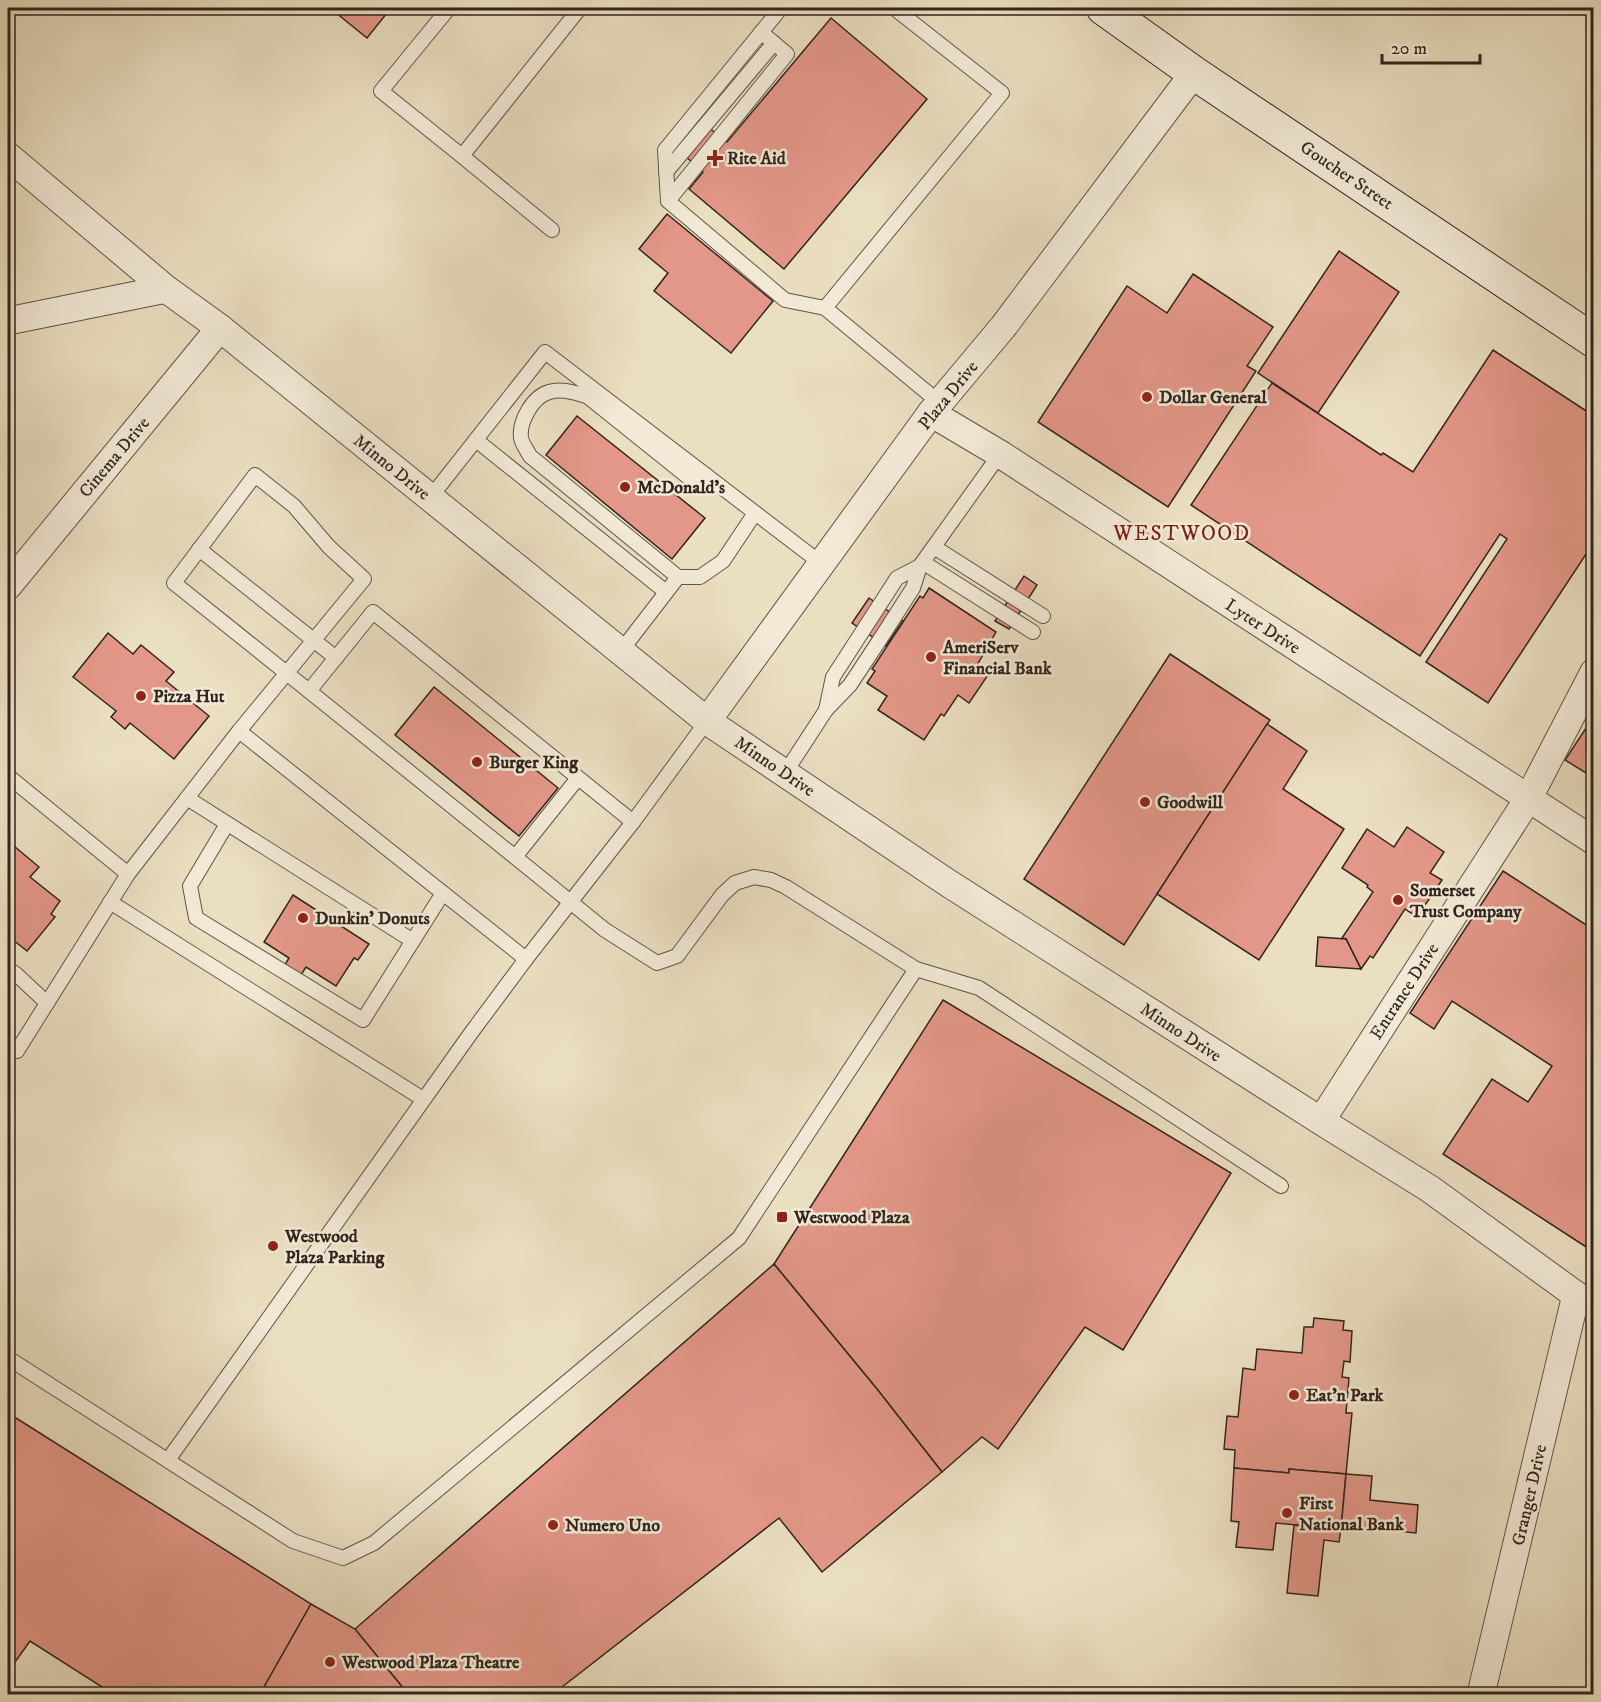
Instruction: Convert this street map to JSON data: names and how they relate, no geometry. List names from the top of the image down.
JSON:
{
  "streets": {
    "main road": ["Goucher Street"],
    "street": [
      "Plaza Drive",
      "Cinema Drive",
      "Minno Drive",
      "Lyter Drive",
      "Entrance Drive",
      "Granger Drive"
    ]
  },
  "crossings": [
    ["Goucher Street", "Plaza Drive"],
    ["Plaza Drive", "Minno Drive"],
    ["Plaza Drive", "Lyter Drive"],
    ["Cinema Drive", "Minno Drive"],
    ["Minno Drive", "Entrance Drive"],
    ["Minno Drive", "Granger Drive"],
    ["Lyter Drive", "Entrance Drive"]
  ],
  "districts": ["WESTWOOD"],
  "places": {
    "health": ["Rite Aid"],
    "other": [
      "Dollar General",
      "McDonald's",
      "AmeriServ Financial Bank",
      "Pizza Hut",
      "Burger King",
      "Goodwill",
      "Somerset Trust Company",
      "Dunkin' Donuts",
      "Westwood Plaza Parking",
      "Eat'n Park",
      "First National Bank",
      "Numero Uno",
      "Westwood Plaza Theatre"
    ],
    "transit": ["Westwood Plaza"]
  },
  "scale_bar": "20 m"
}
